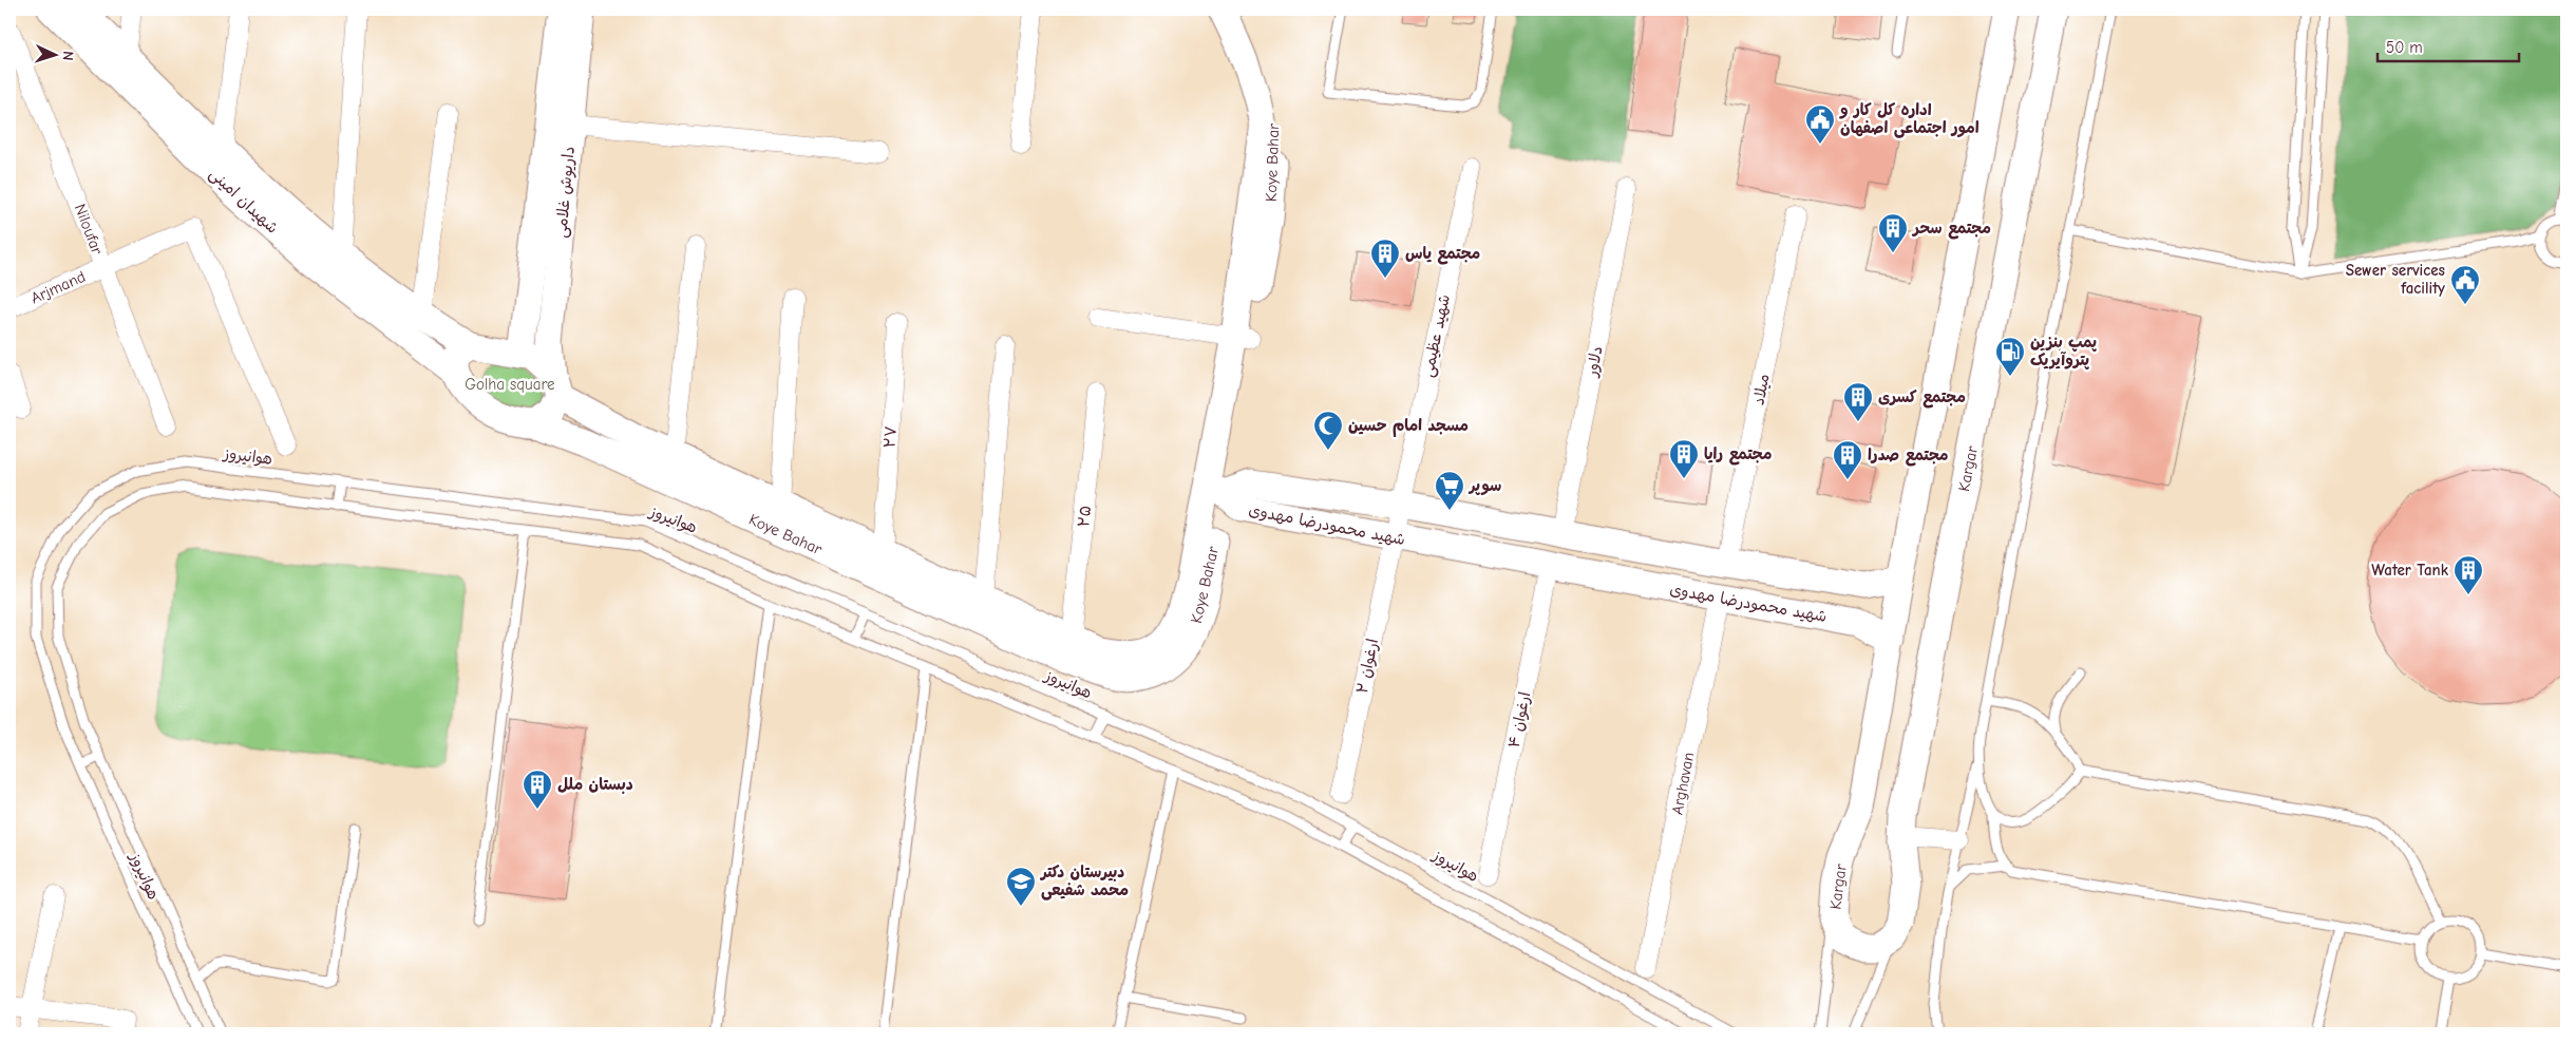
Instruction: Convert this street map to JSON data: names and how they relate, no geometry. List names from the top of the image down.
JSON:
{
  "streets": {
    "street": [
      "Koye Bahar",
      "داریوش غلامی",
      "شهیدان امینی",
      "Niloufar",
      "Arjmand",
      "شهید عظیمی",
      "دلاور",
      "میلاد",
      "۲۷",
      "Kargar",
      "۲۵",
      "شهید محمودرضا مهدوی",
      "ارغوان ۲",
      "ارغوان ۴",
      "Arghavan"
    ],
    "lane": ["هوانیروز"]
  },
  "crossings": [
    ["Koye Bahar", "داریوش غلامی"],
    ["Koye Bahar", "شهیدان امینی"],
    ["Koye Bahar", "۲۷"],
    ["Koye Bahar", "۲۵"],
    ["Koye Bahar", "شهید محمودرضا مهدوی"],
    ["داریوش غلامی", "شهیدان امینی"],
    ["Niloufar", "Arjmand"],
    ["شهید عظیمی", "شهید محمودرضا مهدوی"],
    ["شهید عظیمی", "ارغوان ۲"],
    ["دلاور", "شهید محمودرضا مهدوی"],
    ["میلاد", "شهید محمودرضا مهدوی"],
    ["Kargar", "شهید محمودرضا مهدوی"],
    ["شهید محمودرضا مهدوی", "ارغوان ۲"],
    ["شهید محمودرضا مهدوی", "ارغوان ۴"],
    ["شهید محمودرضا مهدوی", "Arghavan"]
  ],
  "parks": ["Golha square"],
  "places": {
    "public building": ["اداره کل کار و امور اجتماعی اصفهان", "Sewer services facility"],
    "building": [
      "مجتمع سحر",
      "مجتمع یاس",
      "مجتمع کسری",
      "مجتمع رایا",
      "مجتمع صدرا",
      "Water Tank",
      "دبستان ملل"
    ],
    "fuel station": ["پمپ بنزین پتروآیریک"],
    "mosque": ["مسجد امام حسین"],
    "supermarket": ["سوپر"],
    "school or university": ["دبیرستان دکتر محمد شفیعی"]
  },
  "scale_bar": "50 m",
  "north": "right"
}
